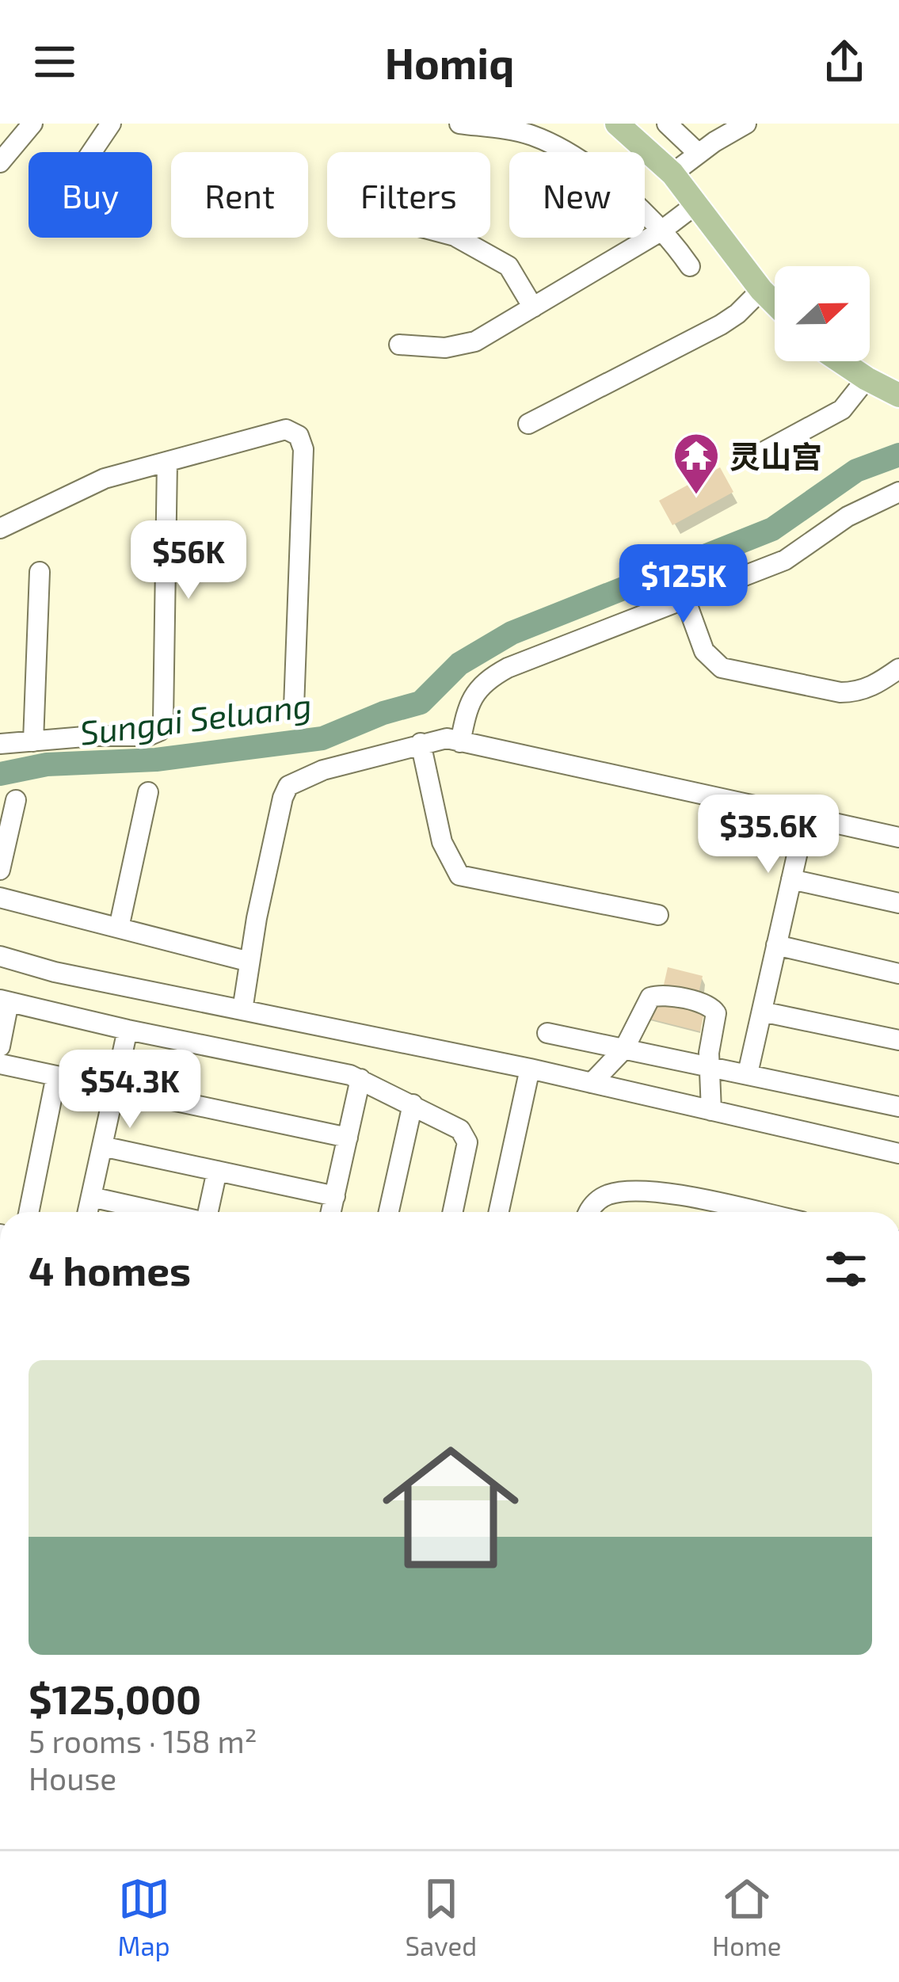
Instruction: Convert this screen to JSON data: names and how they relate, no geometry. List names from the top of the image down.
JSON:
{
  "water": ["Sungai Seluang"],
  "places": {
    "temple": ["灵山宫"]
  },
  "north": "right",
  "page": {
    "header": "Homiq",
    "chip": [
      "Buy",
      "Rent",
      "Filters",
      "New"
    ],
    "price": [
      "$56K",
      "$125K",
      "$35.6K",
      "$54.3K"
    ],
    "heading": "4 homes",
    "list": [
      {
        "name": "$125,000",
        "note": "5 rooms · 158 m² · House"
      }
    ],
    "tabs": ["Map", "Saved", "Home"]
  }
}
